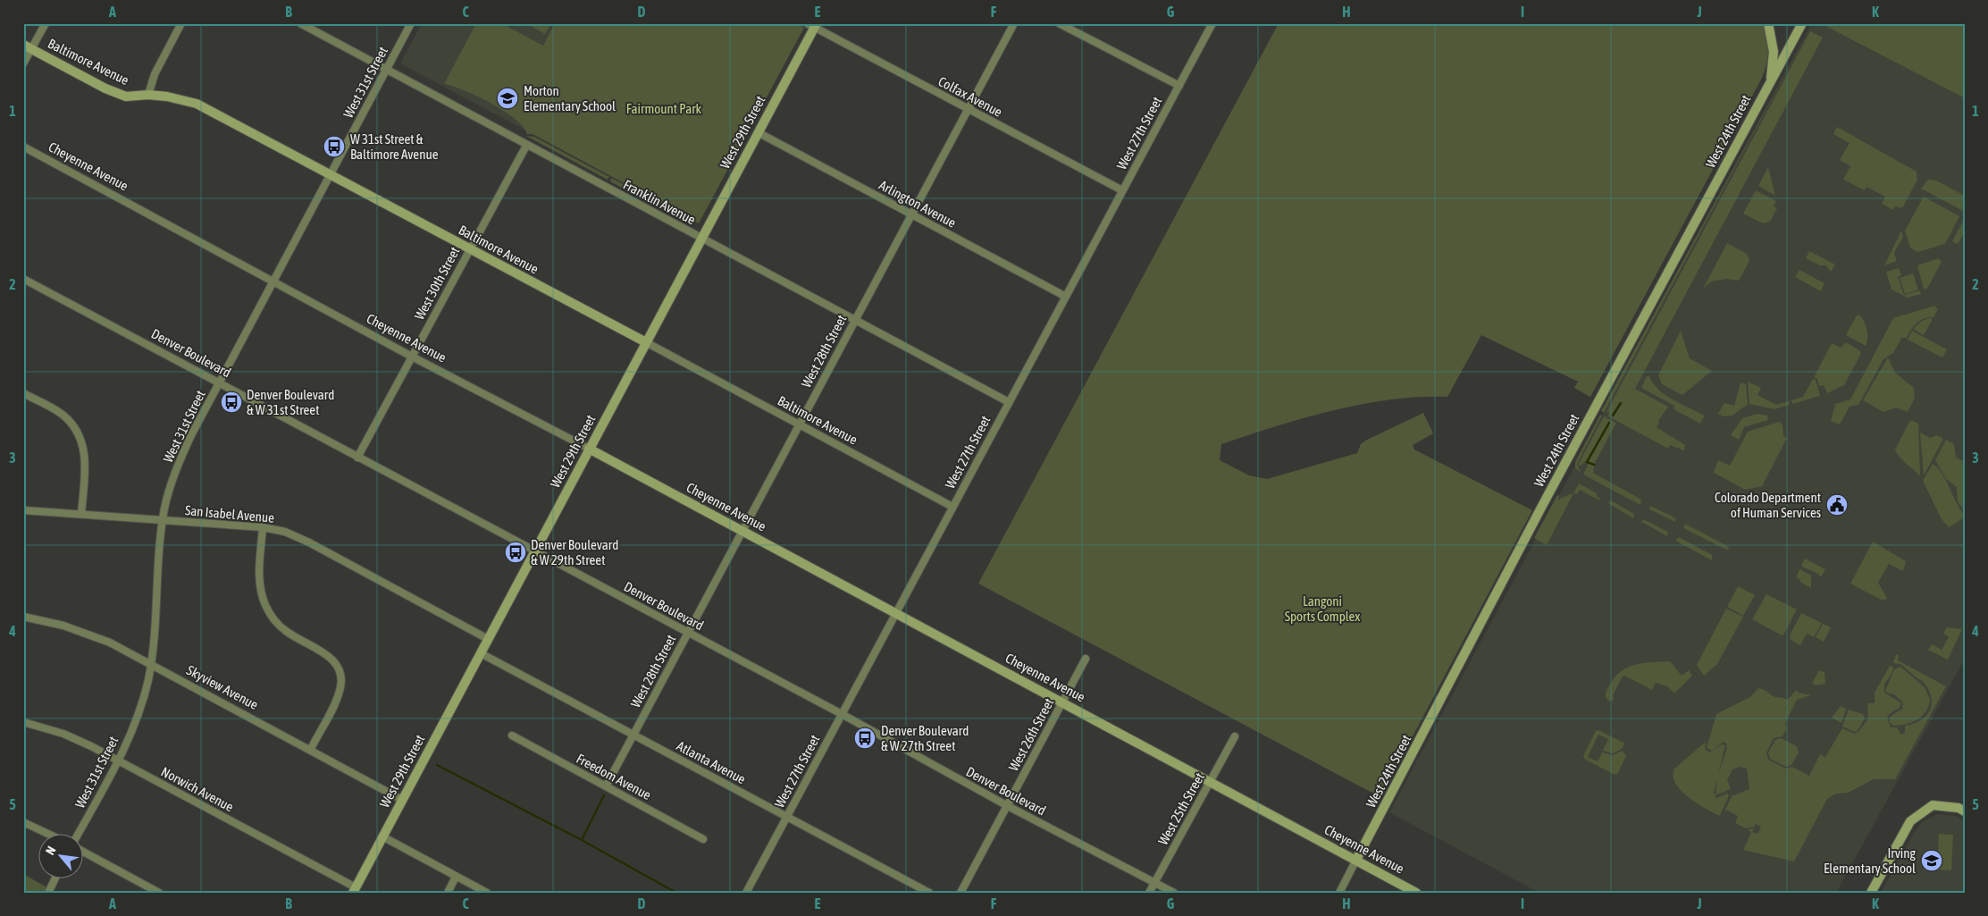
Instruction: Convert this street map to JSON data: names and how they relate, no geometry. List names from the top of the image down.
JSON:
{
  "streets": {
    "street": [
      "Baltimore Avenue",
      "West 31st Street",
      "Colfax Avenue",
      "West 24th Street",
      "West 29th Street",
      "West 27th Street",
      "Cheyenne Avenue",
      "Franklin Avenue",
      "Arlington Avenue",
      "West 30th Street",
      "West 28th Street",
      "Denver Boulevard",
      "San Isabel Avenue",
      "Skyview Avenue",
      "West 26th Street",
      "Atlanta Avenue",
      "Freedom Avenue",
      "Norwich Avenue",
      "West 25th Street"
    ]
  },
  "crossings": [
    ["Baltimore Avenue", "West 31st Street"],
    ["Baltimore Avenue", "West 29th Street"],
    ["Baltimore Avenue", "West 27th Street"],
    ["Baltimore Avenue", "West 30th Street"],
    ["Baltimore Avenue", "West 28th Street"],
    ["West 31st Street", "Cheyenne Avenue"],
    ["West 31st Street", "Franklin Avenue"],
    ["West 31st Street", "Denver Boulevard"],
    ["West 31st Street", "San Isabel Avenue"],
    ["West 31st Street", "Skyview Avenue"],
    ["West 31st Street", "Norwich Avenue"],
    ["Colfax Avenue", "West 29th Street"],
    ["Colfax Avenue", "West 27th Street"],
    ["Colfax Avenue", "West 28th Street"],
    ["West 24th Street", "Cheyenne Avenue"],
    ["West 29th Street", "Cheyenne Avenue"],
    ["West 29th Street", "Franklin Avenue"],
    ["West 29th Street", "Arlington Avenue"],
    ["West 29th Street", "Denver Boulevard"],
    ["West 29th Street", "San Isabel Avenue"],
    ["West 29th Street", "Skyview Avenue"],
    ["West 29th Street", "Atlanta Avenue"],
    ["West 29th Street", "Norwich Avenue"],
    ["West 27th Street", "Cheyenne Avenue"],
    ["West 27th Street", "Franklin Avenue"],
    ["West 27th Street", "Arlington Avenue"],
    ["West 27th Street", "Denver Boulevard"],
    ["West 27th Street", "Atlanta Avenue"],
    ["Cheyenne Avenue", "West 30th Street"],
    ["Cheyenne Avenue", "West 28th Street"],
    ["Cheyenne Avenue", "West 26th Street"],
    ["Cheyenne Avenue", "West 25th Street"],
    ["Franklin Avenue", "West 30th Street"],
    ["Franklin Avenue", "West 28th Street"],
    ["Arlington Avenue", "West 28th Street"],
    ["West 30th Street", "Denver Boulevard"],
    ["West 28th Street", "Denver Boulevard"],
    ["West 28th Street", "Atlanta Avenue"],
    ["West 28th Street", "Freedom Avenue"],
    ["Denver Boulevard", "West 26th Street"],
    ["Denver Boulevard", "West 25th Street"]
  ],
  "parks": ["Fairmount Park", "Langoni Sports Complex"],
  "places": {
    "school or university": ["Morton Elementary School", "Irving Elementary School"],
    "bus stop": [
      "W 31st Street & Baltimore Avenue",
      "Denver Boulevard & W 31st Street",
      "Denver Boulevard & W 29th Street",
      "Denver Boulevard & W 27th Street"
    ],
    "public building": ["Colorado Department of Human Services"]
  },
  "north": "top left",
  "grid": {
    "columns": [
      "A",
      "B",
      "C",
      "D",
      "E",
      "F",
      "G",
      "H",
      "I",
      "J",
      "K"
    ],
    "rows": [
      "1",
      "2",
      "3",
      "4",
      "5"
    ]
  }
}
